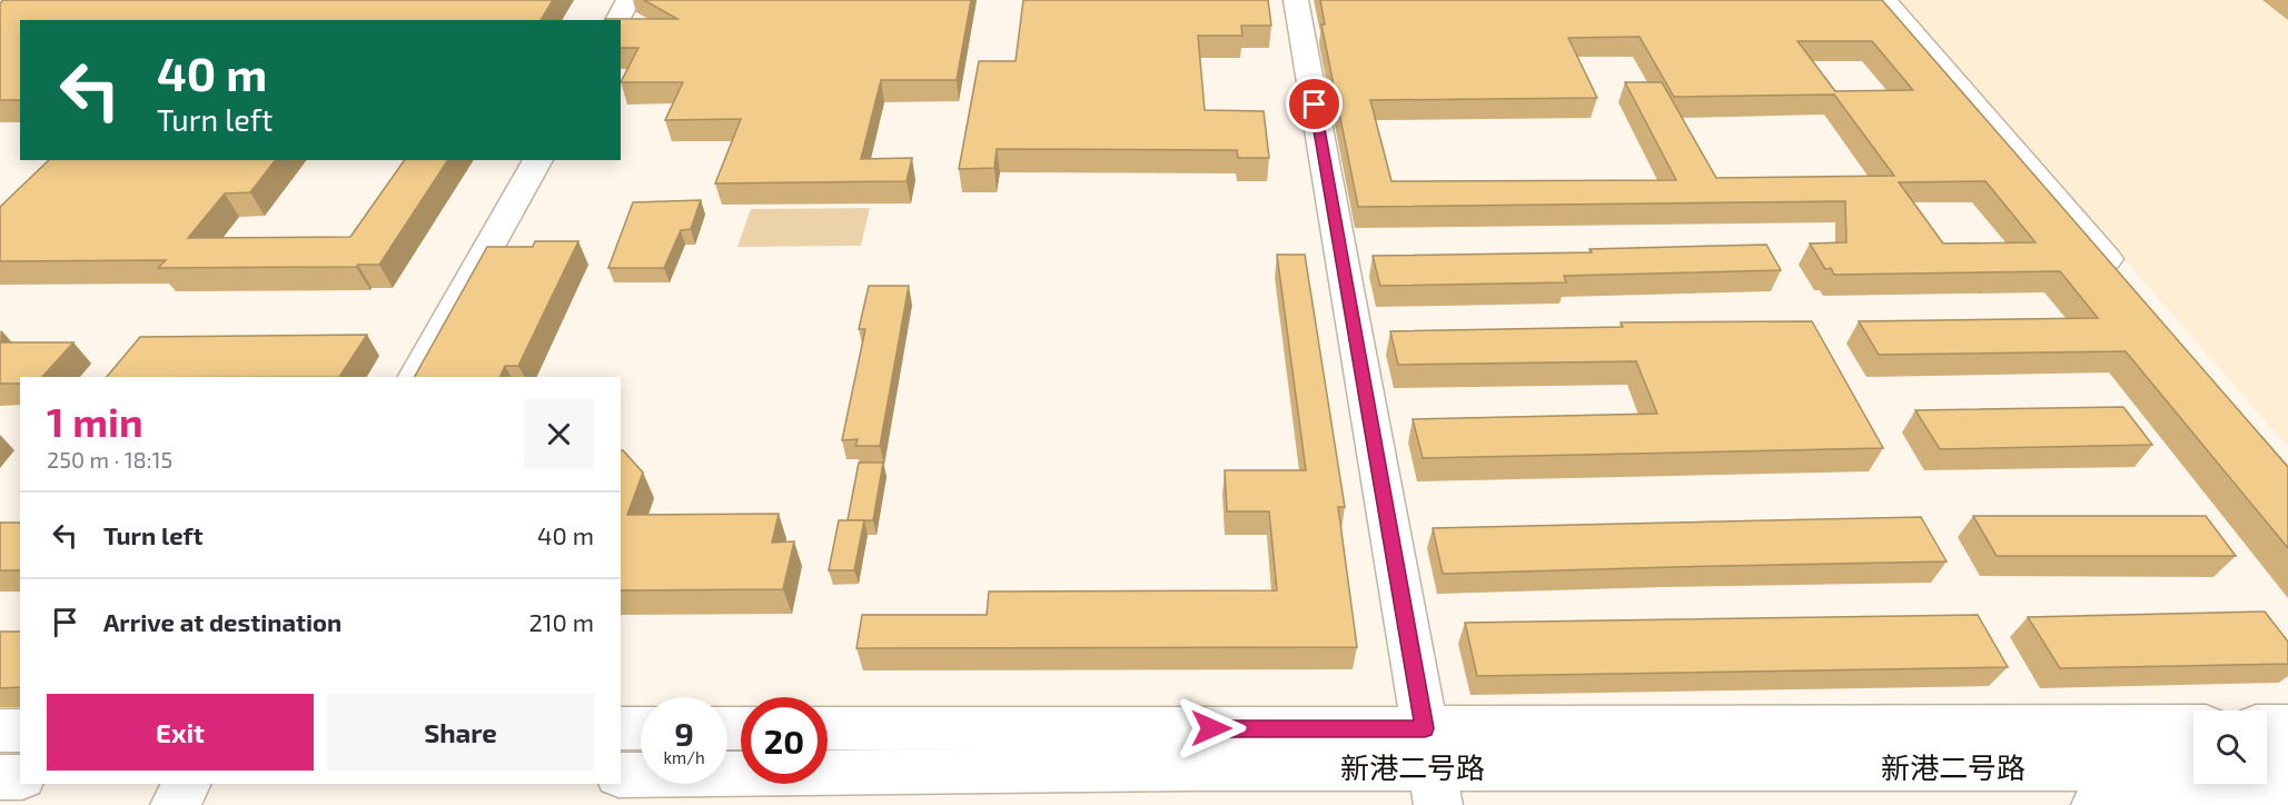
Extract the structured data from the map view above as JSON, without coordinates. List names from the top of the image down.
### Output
{
  "streets": {
    "street": ["新港二号路"]
  },
  "page": {
    "turn": ["40 m", "Turn left"],
    "heading": ["1 min", "250 m · 18:15"],
    "list": [
      {
        "name": "Turn left",
        "value": "40 m"
      },
      {
        "name": "Arrive at destination",
        "value": "210 m"
      }
    ],
    "buttons": ["Exit", "Share"],
    "speed": "9 km/h",
    "limit": "20"
  }
}
